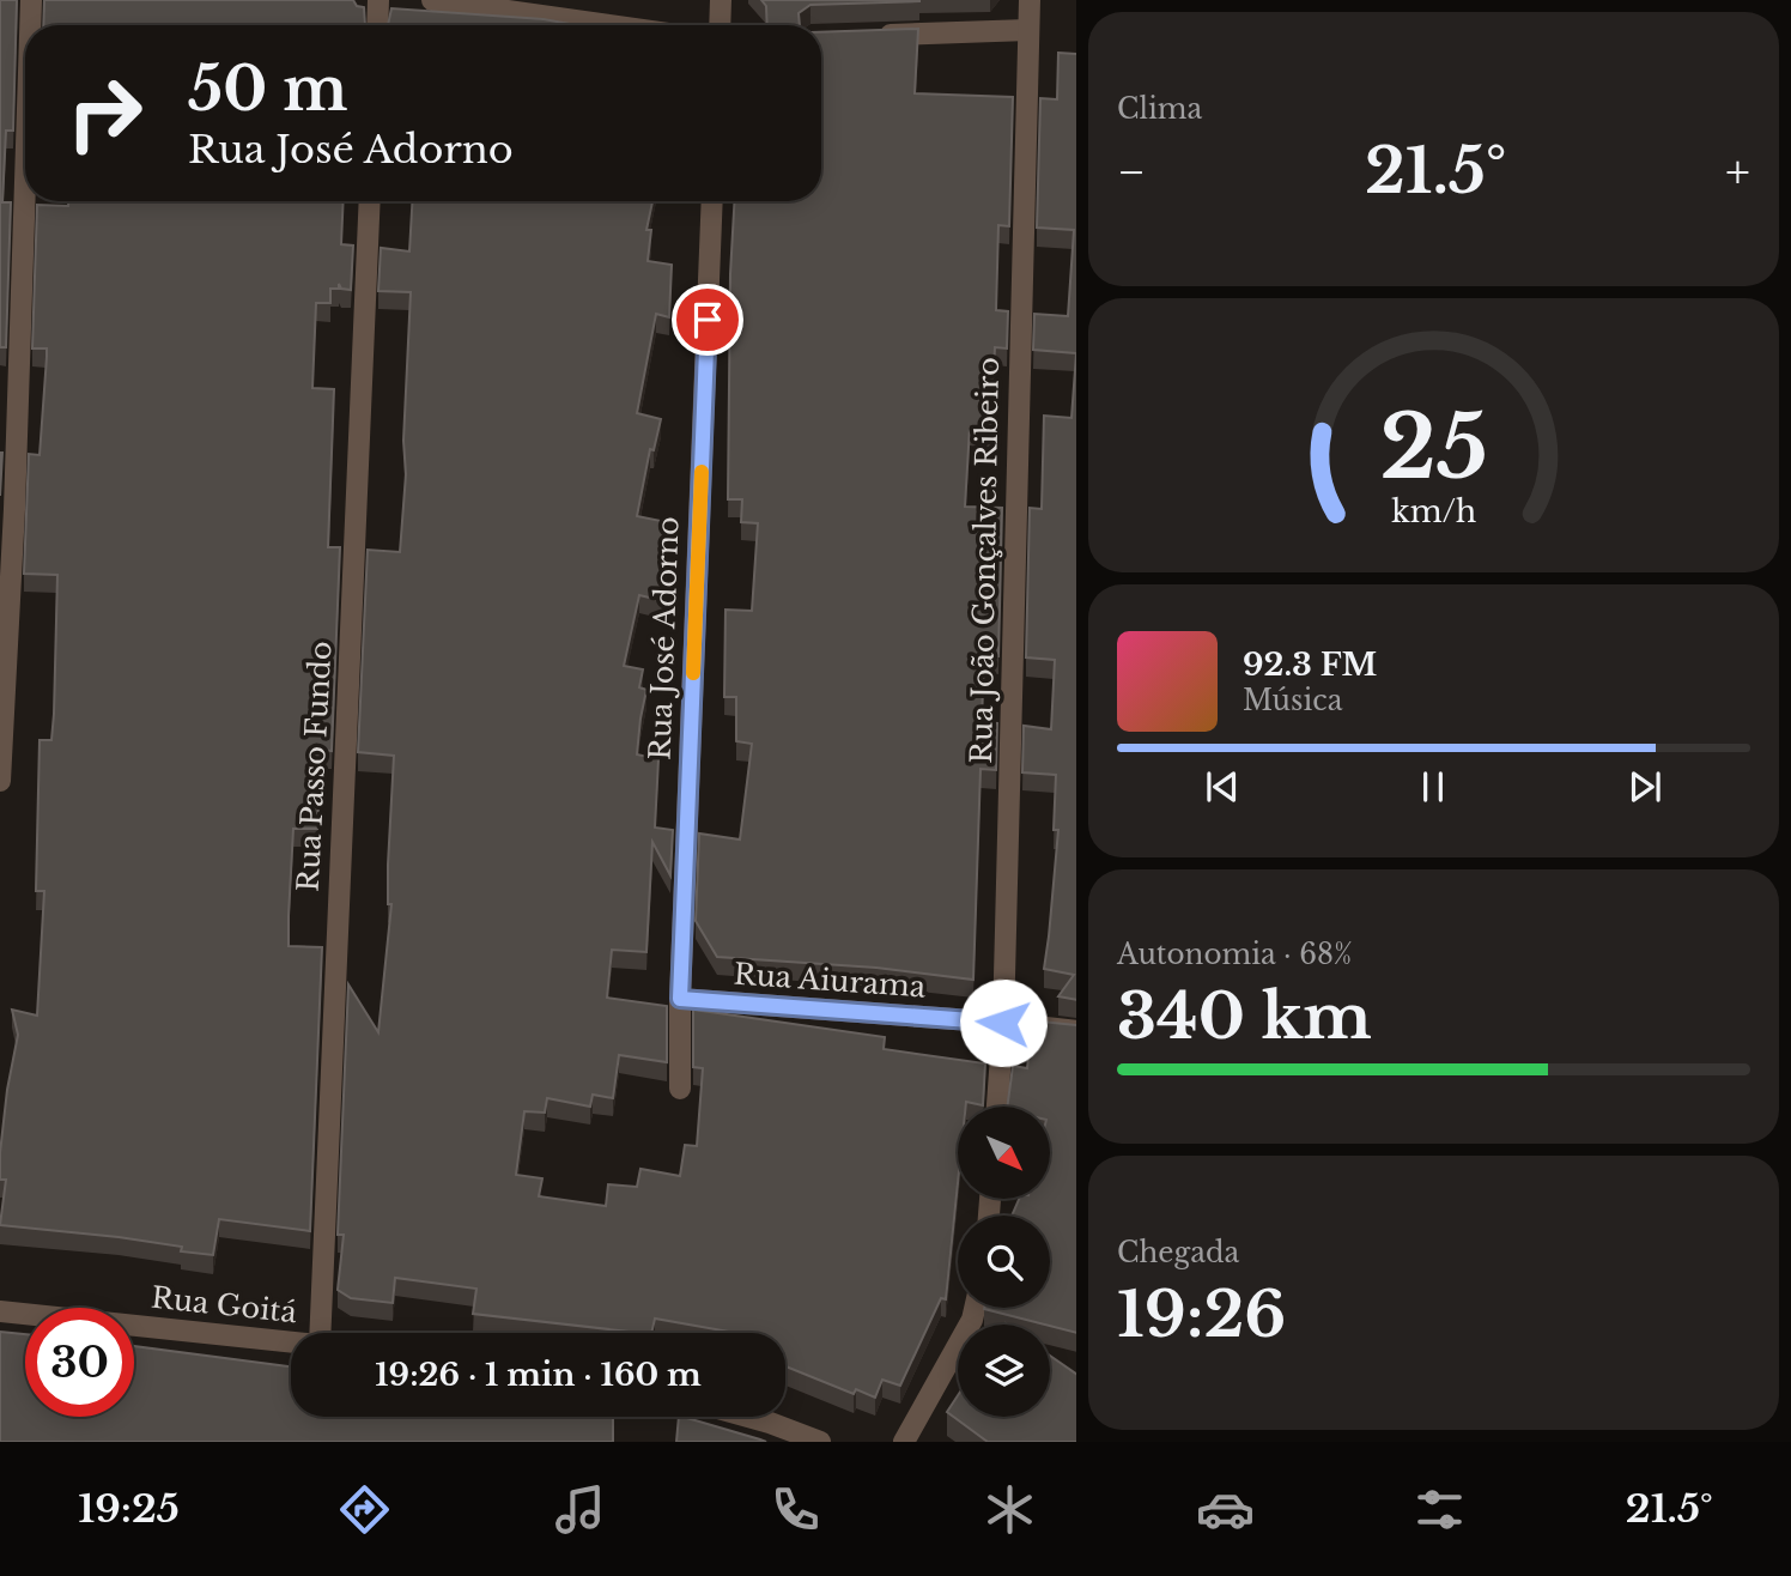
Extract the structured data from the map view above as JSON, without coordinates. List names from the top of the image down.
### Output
{
  "streets": {
    "street": [
      "Rua João Gonçalves Ribeiro",
      "Rua José Adorno",
      "Rua Passo Fundo",
      "Rua Aiurama",
      "Rua Goitá"
    ]
  },
  "crossings": [
    ["Rua João Gonçalves Ribeiro", "Rua Aiurama"],
    ["Rua José Adorno", "Rua Aiurama"]
  ],
  "north": "bottom right",
  "page": {
    "tile": [
      "Clima",
      ["Autonomia · 68%", "340 km"],
      ["Chegada", "19:26"]
    ],
    "turn": ["50 m", "Rua José Adorno"],
    "heat": ["−", "21.5°", "+"],
    "song": ["92.3 FM", "Música"],
    "limit": "30",
    "trip": "19:26 · 1 min · 160 m",
    "tabs": ["19:25", "21.5°"],
    "gauge": ["25", "km/h"]
  }
}
